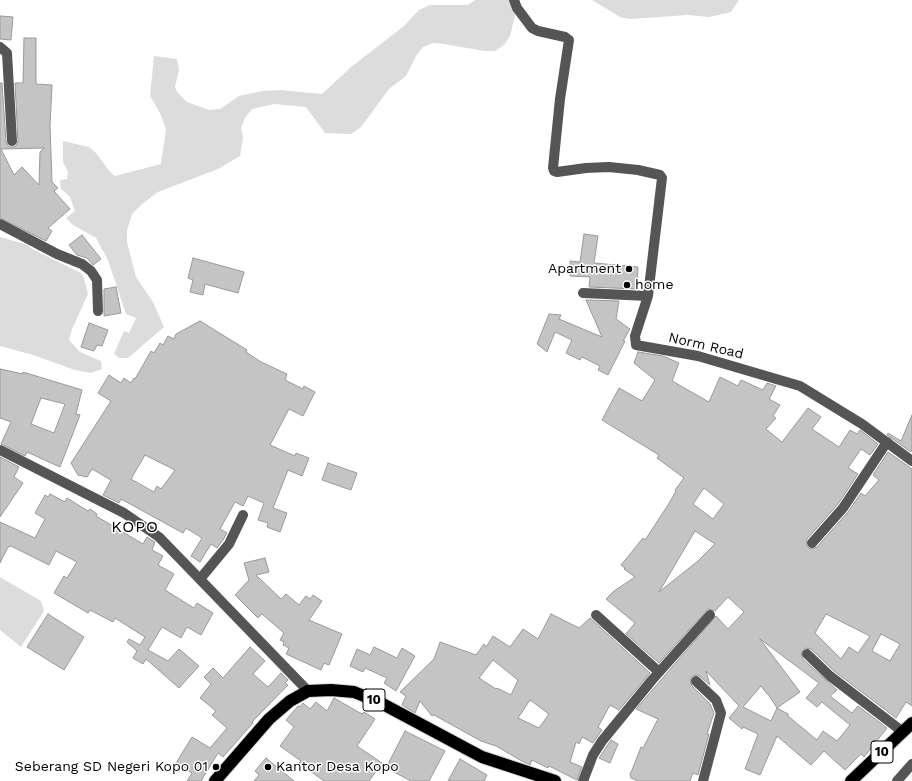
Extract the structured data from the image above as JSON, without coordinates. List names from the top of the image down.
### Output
{
  "streets": {
    "highway": ["10"],
    "street": ["Norm Road"]
  },
  "districts": ["KOPO"],
  "places": [
    "Apartment",
    "home",
    "Seberang SD Negeri Kopo 01",
    "Kantor Desa Kopo"
  ]
}
